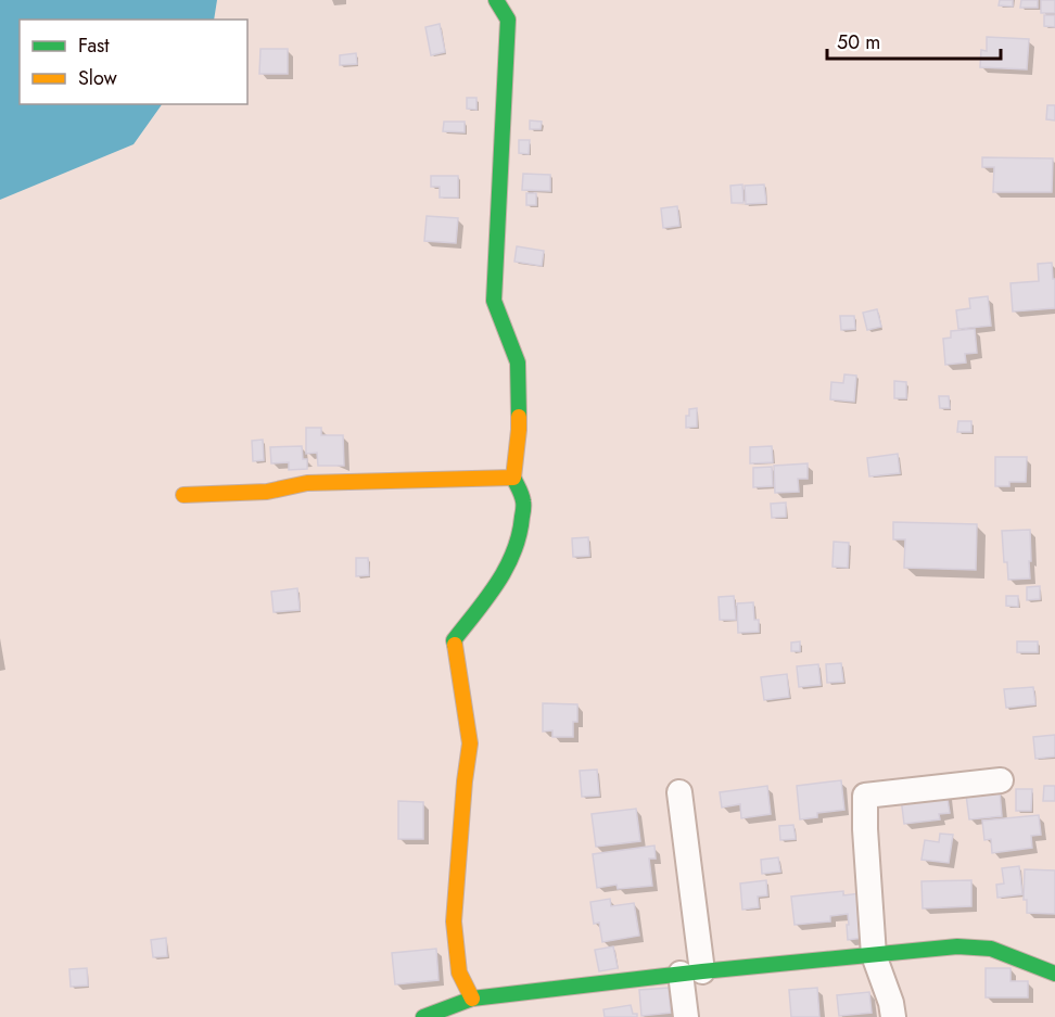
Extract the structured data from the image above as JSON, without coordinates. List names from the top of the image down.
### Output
{
  "legend": ["Fast", "Slow"],
  "scale_bar": "50 m"
}
